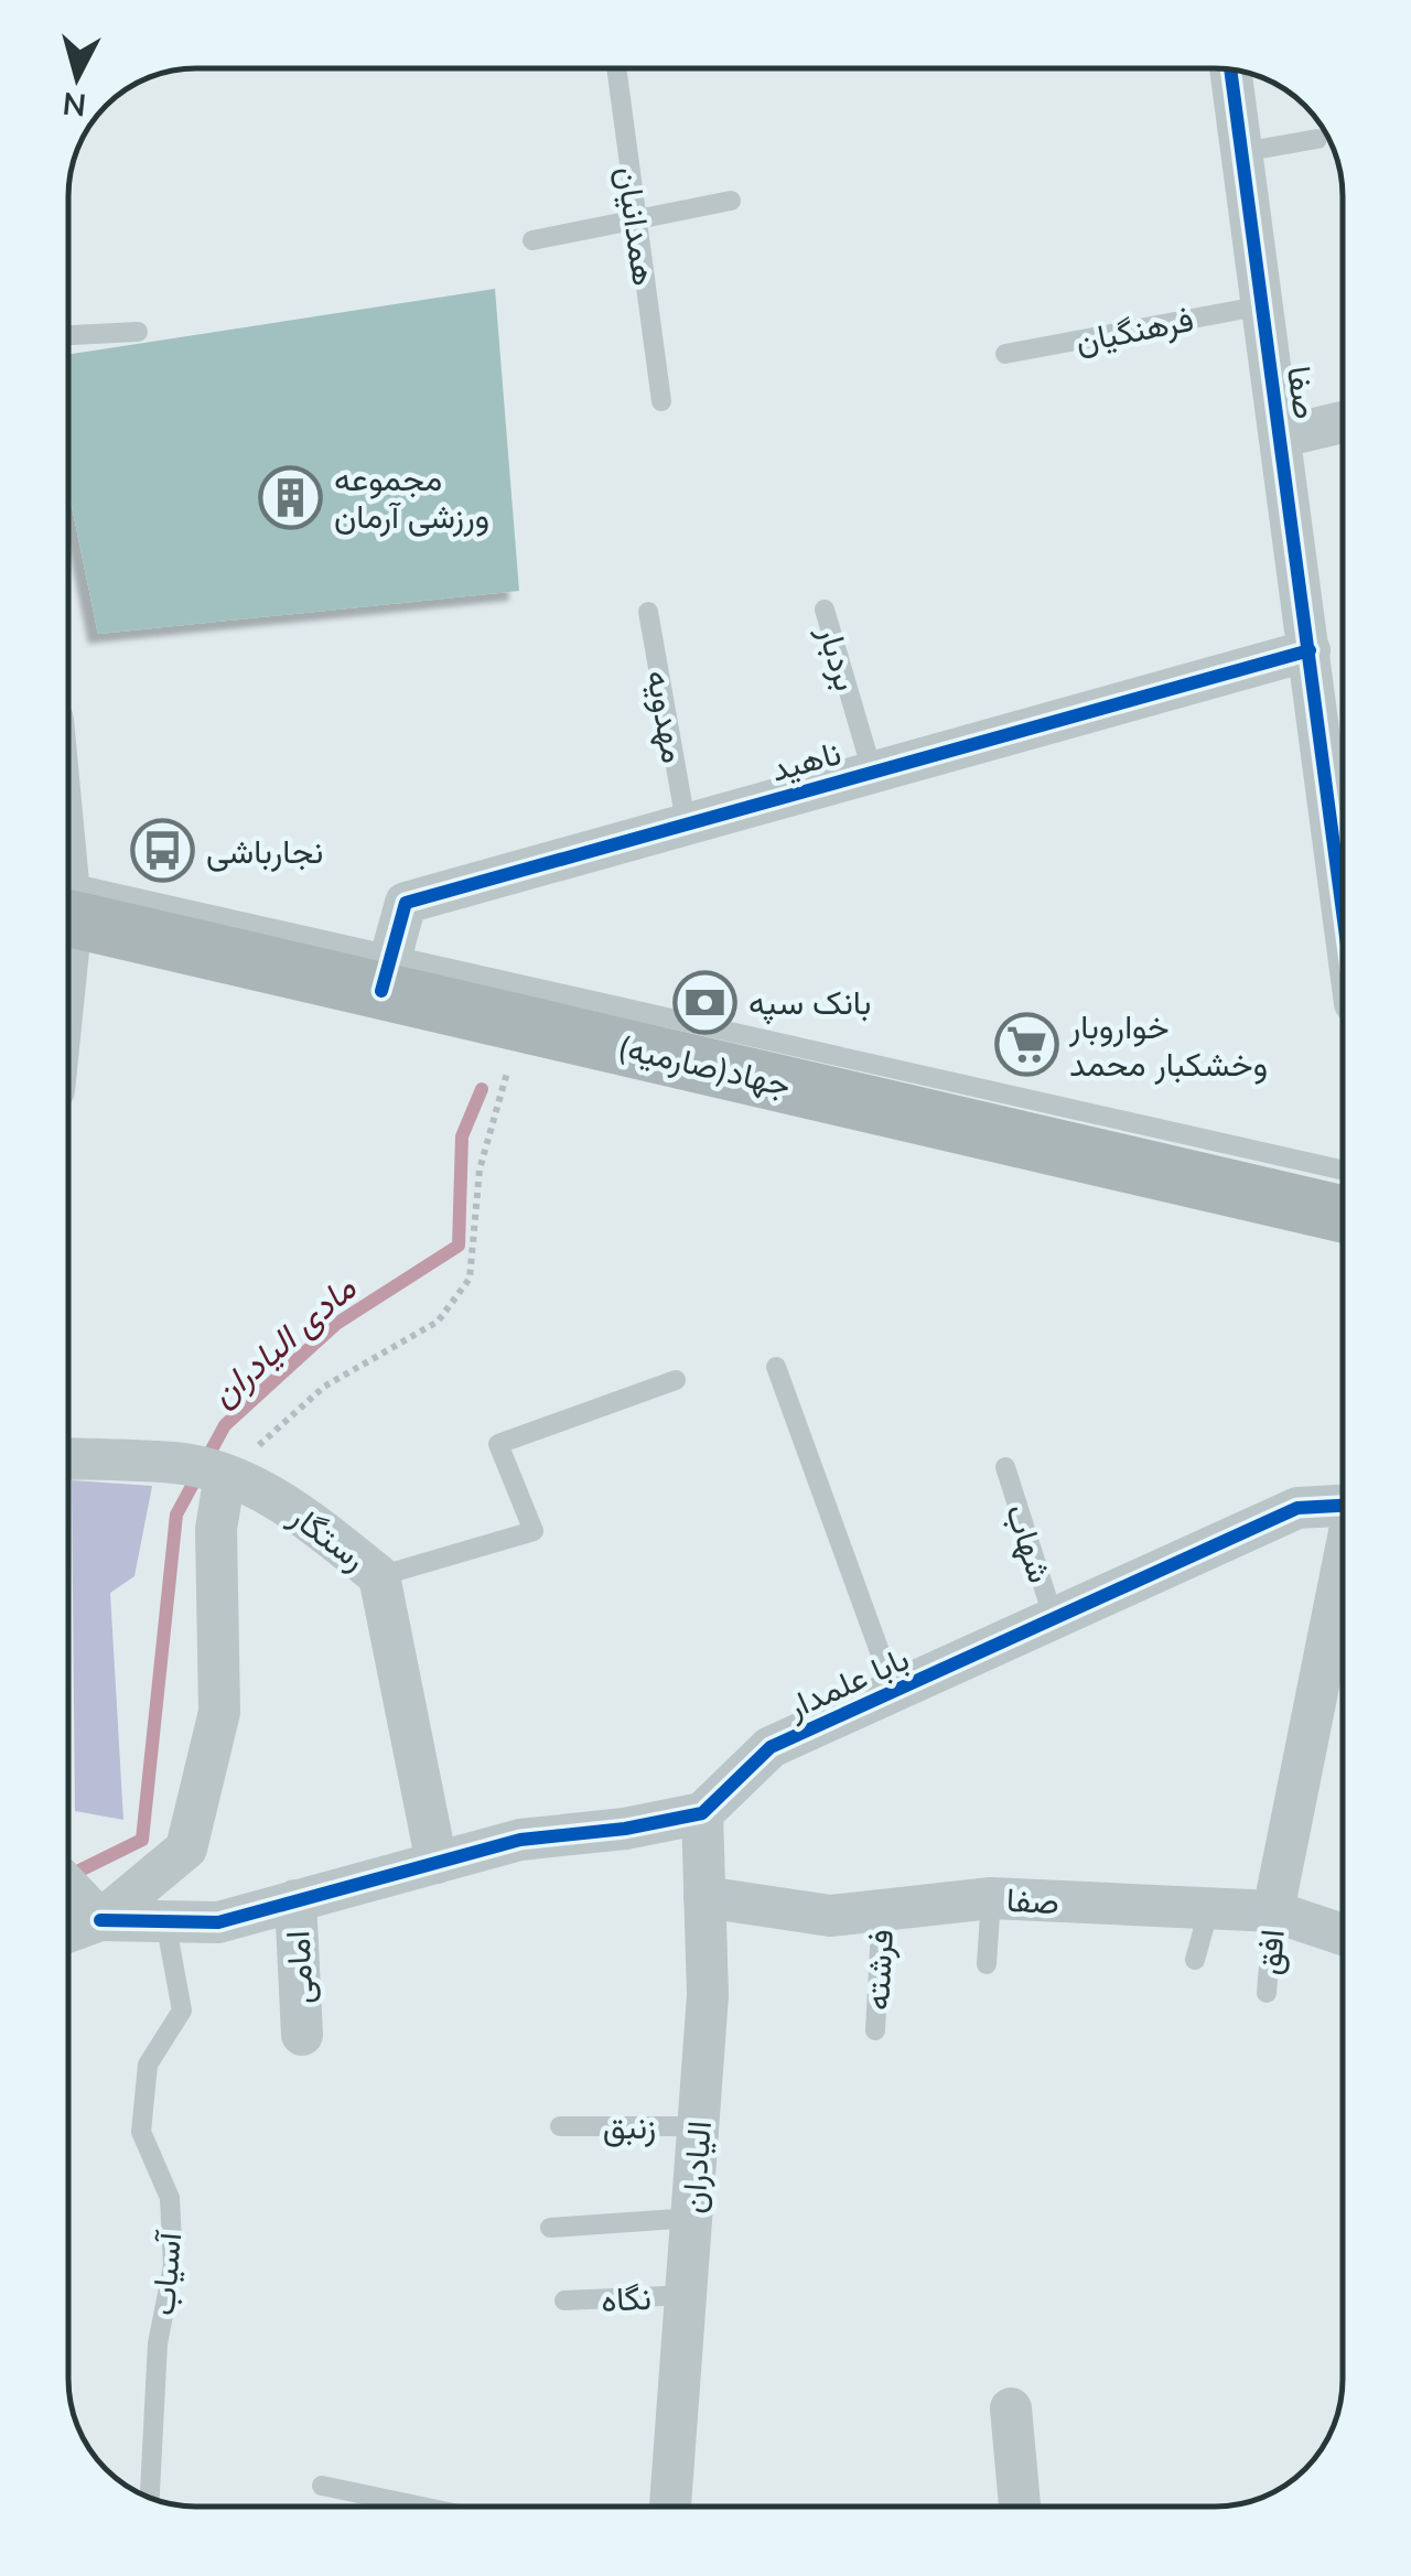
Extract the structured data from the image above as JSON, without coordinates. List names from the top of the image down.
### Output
{
  "streets": {
    "main road": ["جهاد(صارمیه)"],
    "street": [
      "صفا",
      "ناهید",
      "رستگار",
      "بابا علمدار",
      "امامی",
      "الیادران"
    ],
    "lane": [
      "همدانیان",
      "فرهنگیان",
      "بردبار",
      "مهدویه",
      "شهاب",
      "افق",
      "فرشته",
      "زنبق",
      "آسیاب",
      "نگاه"
    ]
  },
  "crossings": [
    ["فرهنگیان", "صفا"],
    ["صفا", "ناهید"],
    ["صفا", "افق"],
    ["صفا", "فرشته"],
    ["صفا", "الیادران"],
    ["بردبار", "ناهید"],
    ["مهدویه", "ناهید"],
    ["ناهید", "جهاد(صارمیه)"],
    ["شهاب", "بابا علمدار"],
    ["بابا علمدار", "الیادران"],
    ["زنبق", "الیادران"],
    ["الیادران", "نگاه"]
  ],
  "water": ["مادی الیادران"],
  "places": {
    "building": ["مجموعه ورزشی آرمان"],
    "bus stop": ["نجارباشی"],
    "bank": ["بانک سپه"],
    "supermarket": ["خواروبار وخشکبار محمد"]
  },
  "north": "bottom"
}
